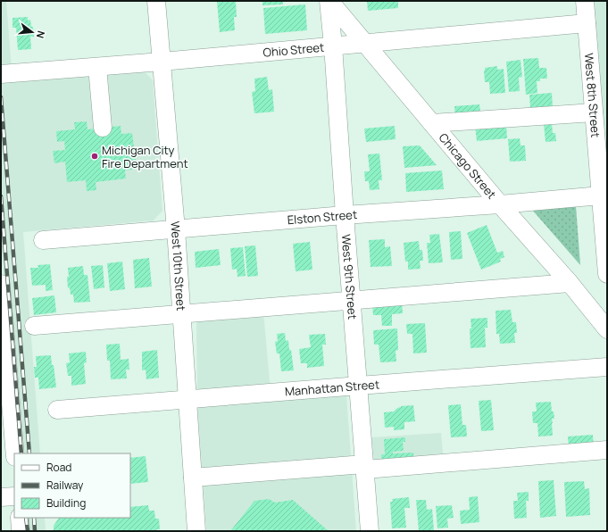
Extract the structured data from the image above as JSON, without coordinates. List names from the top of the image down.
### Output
{
  "streets": {
    "street": [
      "Ohio Street",
      "West 8th Street",
      "Chicago Street",
      "Elston Street",
      "West 10th Street",
      "West 9th Street",
      "Manhattan Street"
    ]
  },
  "crossings": [
    ["Ohio Street", "West 8th Street"],
    ["Ohio Street", "Chicago Street"],
    ["Ohio Street", "West 10th Street"],
    ["Ohio Street", "West 9th Street"],
    ["West 8th Street", "Elston Street"],
    ["Chicago Street", "Elston Street"],
    ["Chicago Street", "West 9th Street"],
    ["Elston Street", "West 10th Street"],
    ["Elston Street", "West 9th Street"],
    ["West 10th Street", "Manhattan Street"],
    ["West 9th Street", "Manhattan Street"]
  ],
  "places": ["Michigan City Fire Department"],
  "legend": ["Road", "Railway", "Building"],
  "north": "right"
}
